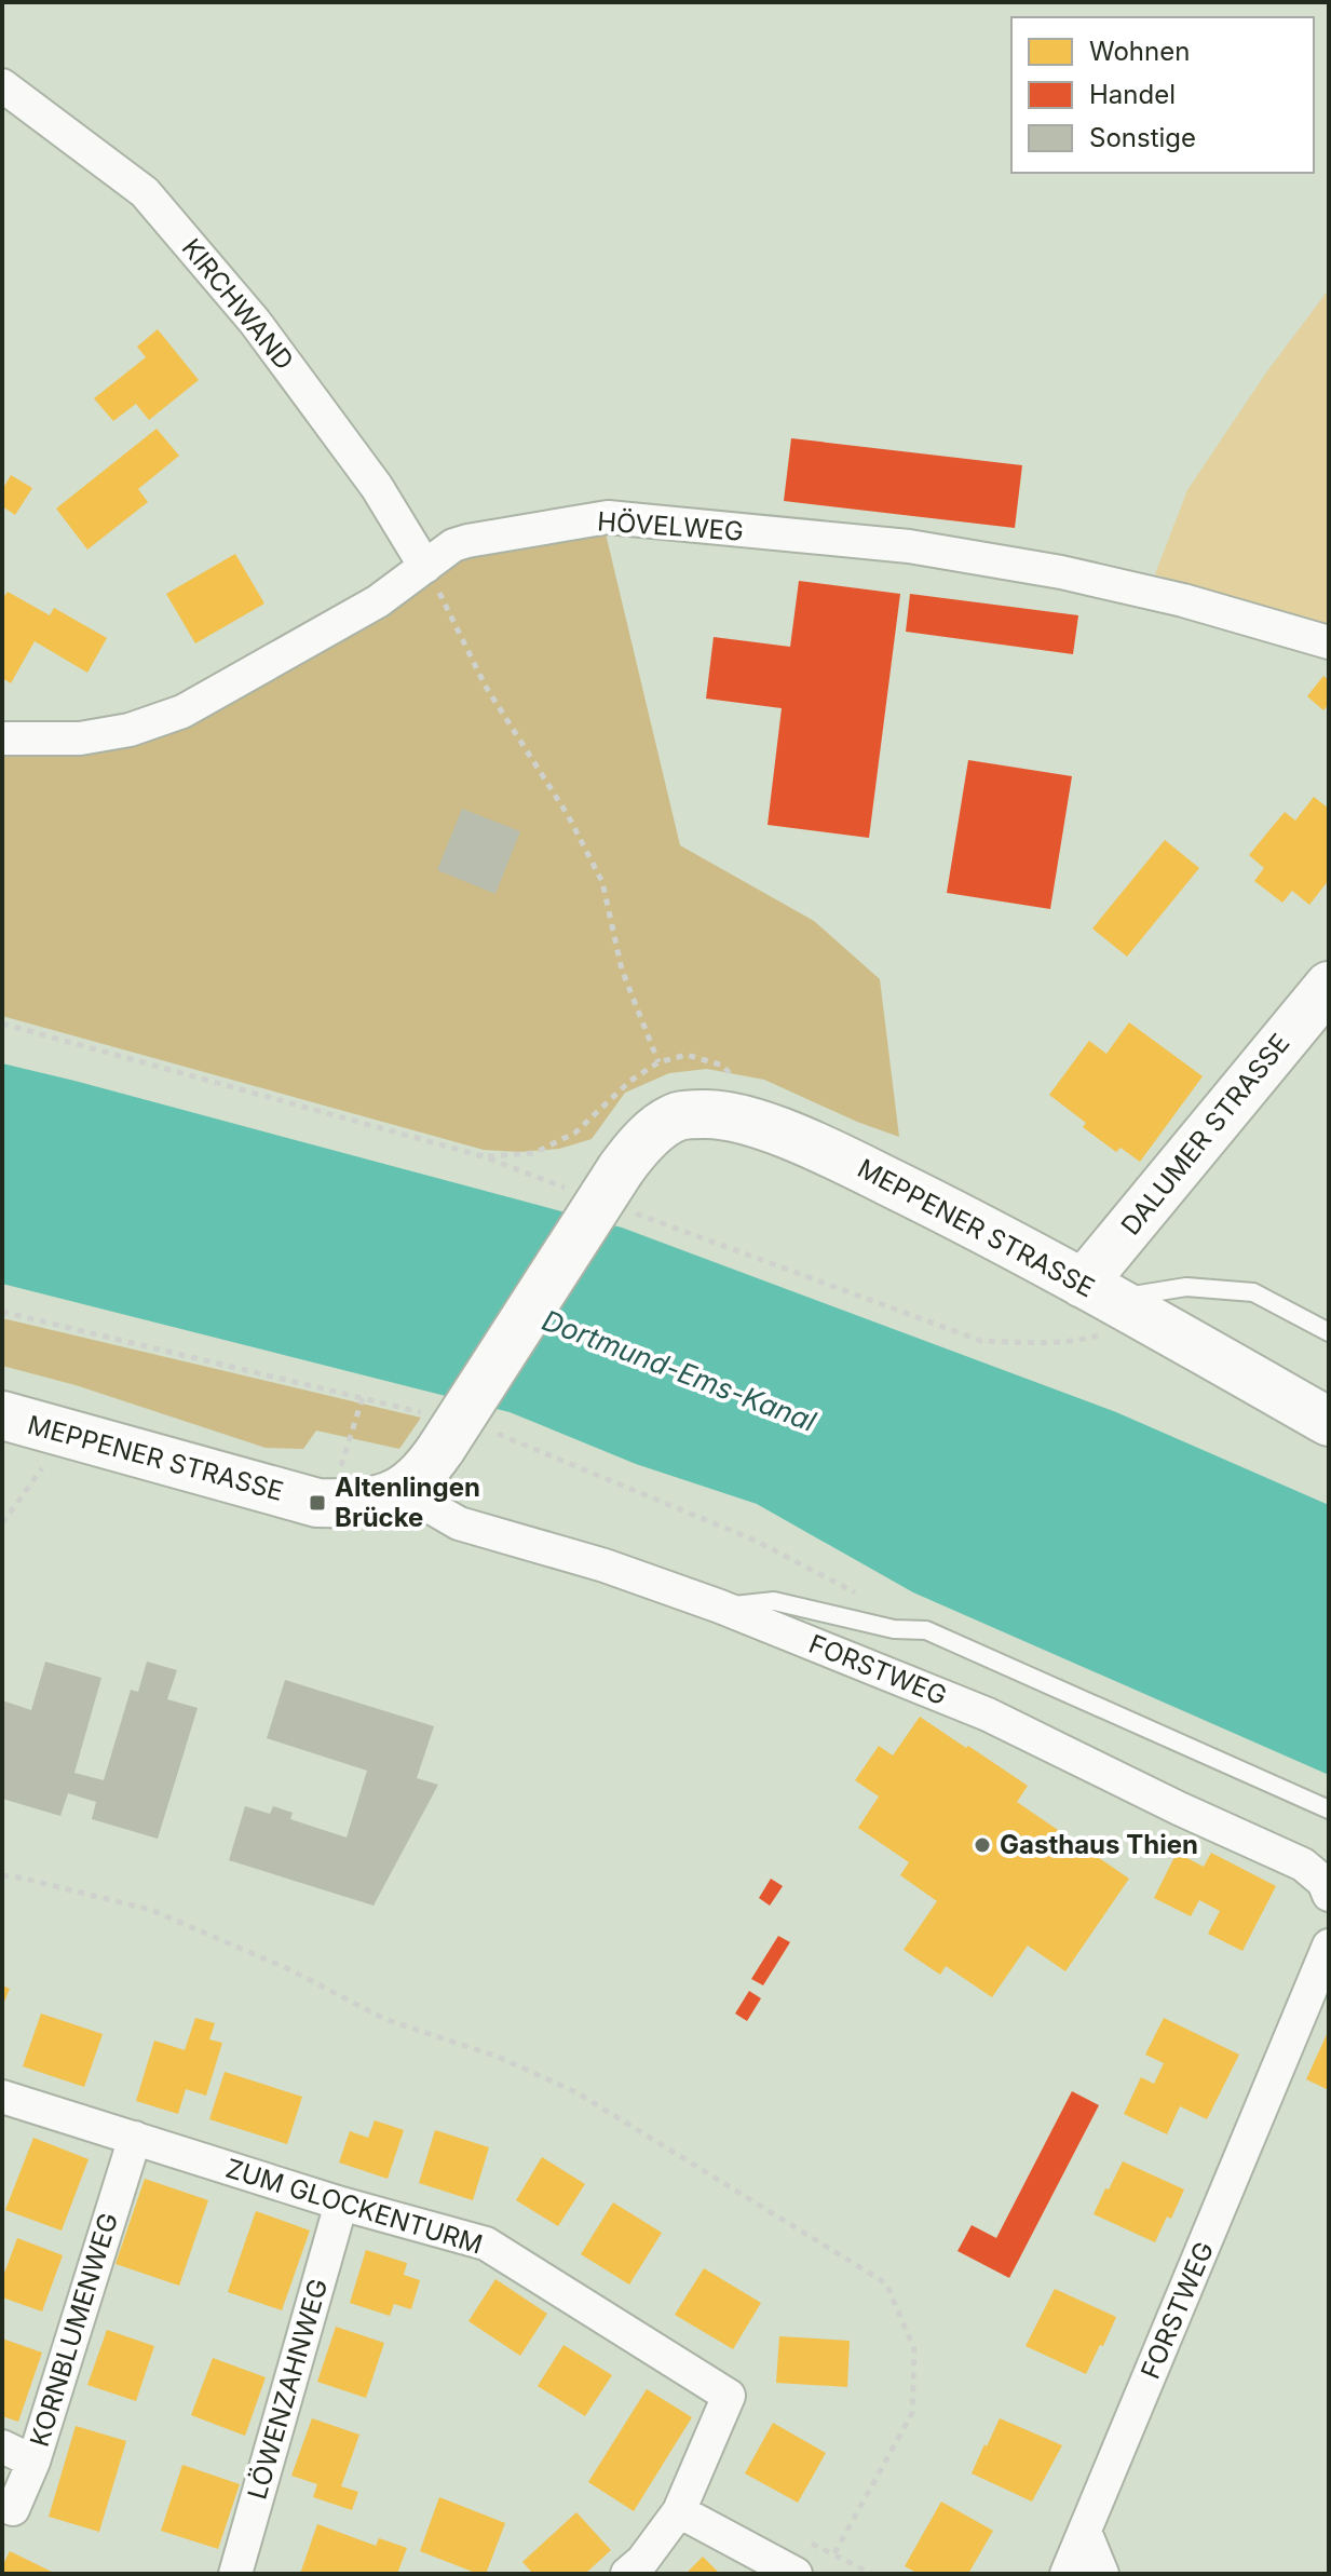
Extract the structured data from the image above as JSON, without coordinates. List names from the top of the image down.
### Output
{
  "streets": {
    "main road": ["DALUMER STRASSE", "MEPPENER STRASSE"],
    "street": [
      "KIRCHWAND",
      "HÖVELWEG",
      "FORSTWEG",
      "ZUM GLOCKENTURM",
      "KORNBLUMENWEG",
      "LÖWENZAHNWEG"
    ]
  },
  "crossings": [
    ["KIRCHWAND", "HÖVELWEG"],
    ["DALUMER STRASSE", "MEPPENER STRASSE"],
    ["MEPPENER STRASSE", "FORSTWEG"],
    ["ZUM GLOCKENTURM", "KORNBLUMENWEG"],
    ["ZUM GLOCKENTURM", "LÖWENZAHNWEG"]
  ],
  "water": ["Dortmund-Ems-Kanal"],
  "places": {
    "transit": ["Altenlingen Brücke"],
    "other": ["Gasthaus Thien"]
  },
  "legend": ["Wohnen", "Handel", "Sonstige"]
}
